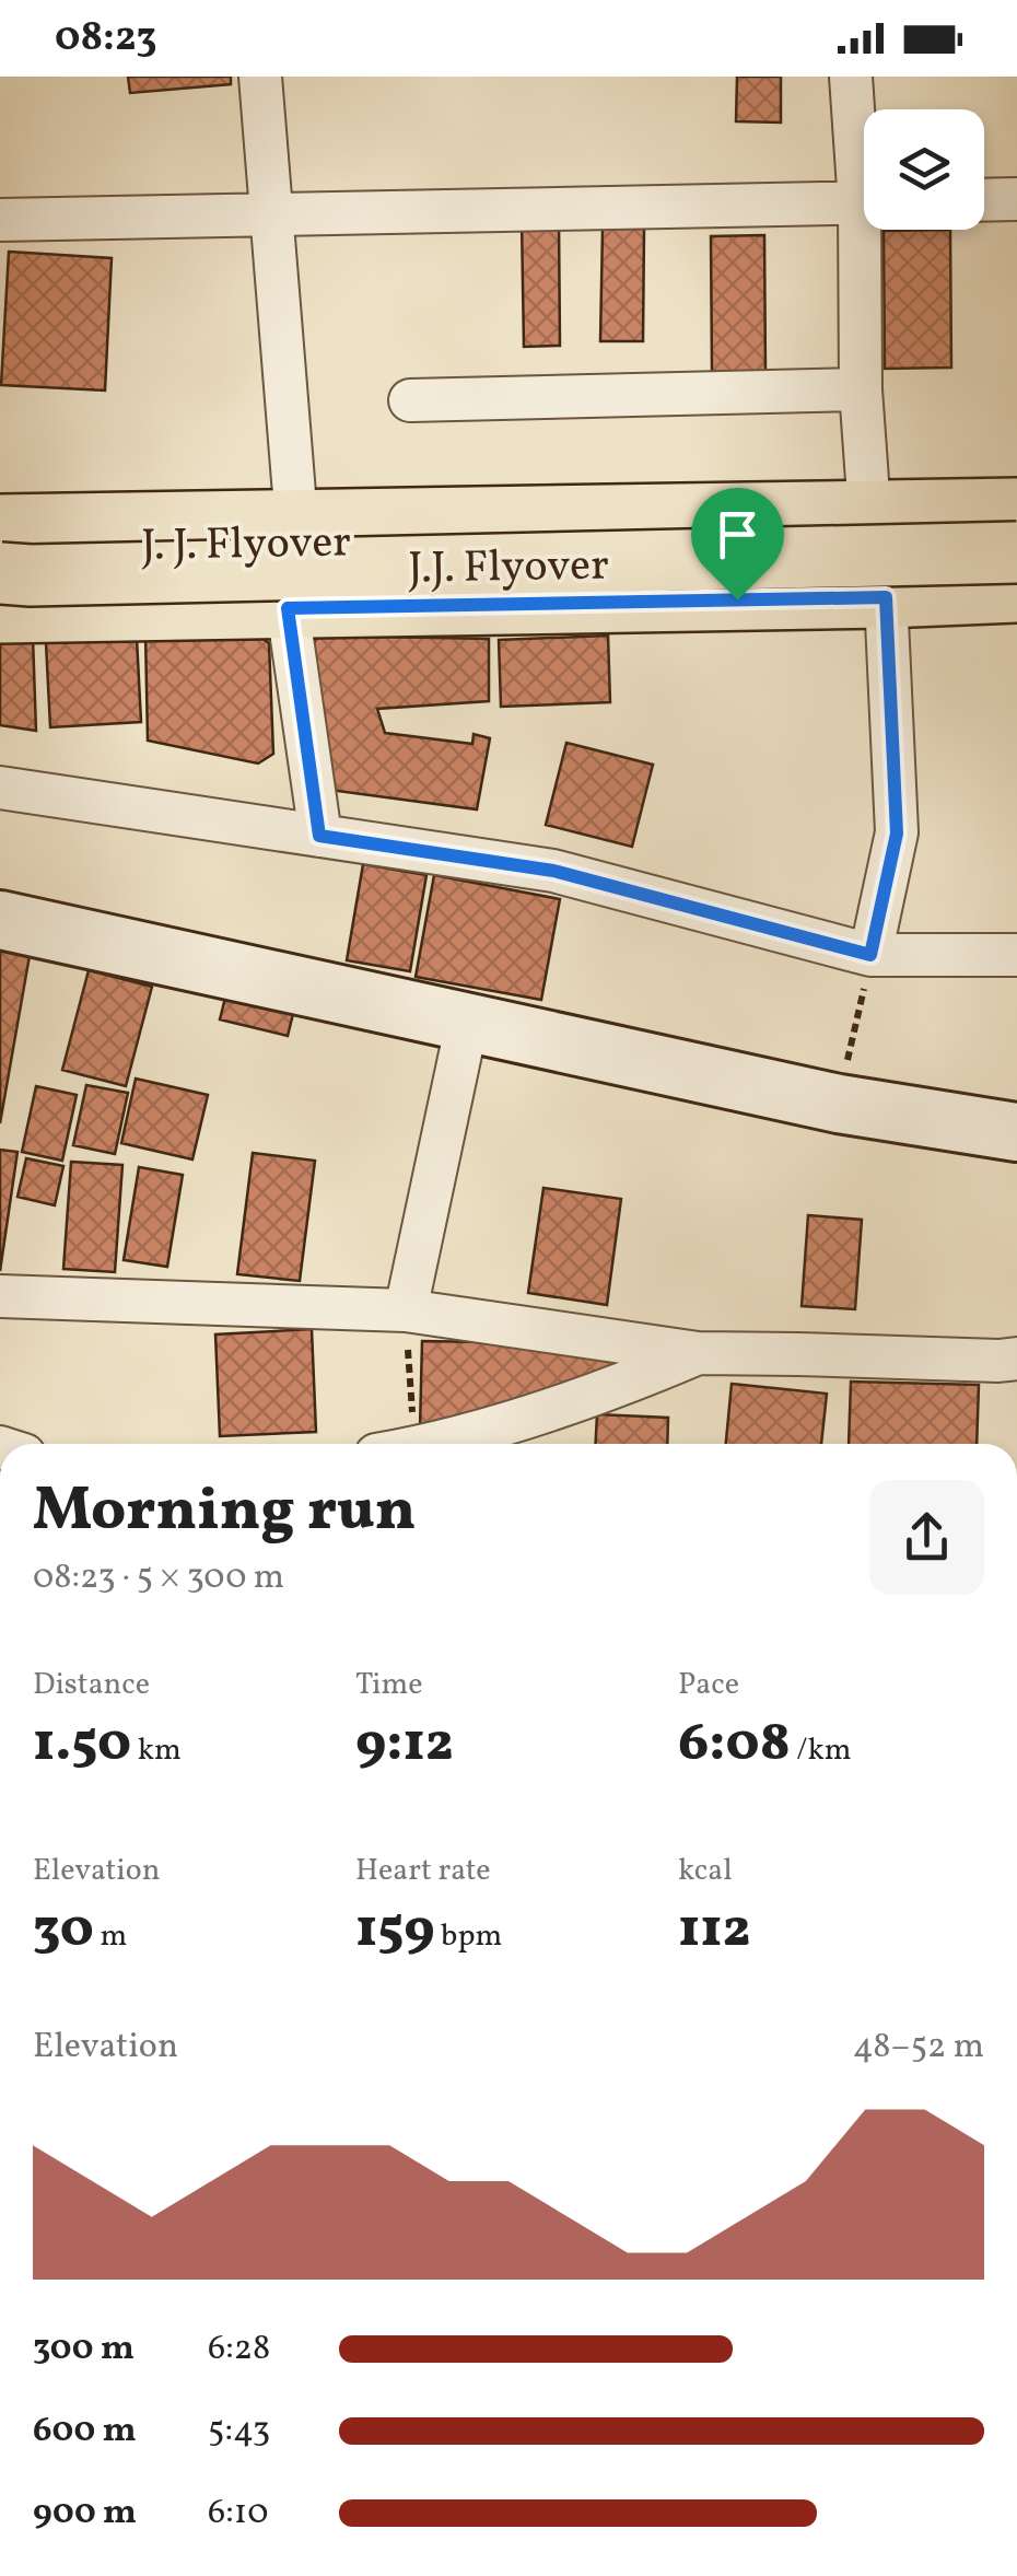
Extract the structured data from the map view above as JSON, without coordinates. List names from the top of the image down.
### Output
{
  "streets": {
    "main road": ["J. J. Flyover", "J.J. Flyover"]
  },
  "page": {
    "status": "08:23",
    "heading": ["Morning run", "08:23 · 5 × 300 m"],
    "stats": [
      ["Distance", "1.50 km"],
      ["Time", "9:12"],
      ["Pace", "6:08 /km"],
      ["Elevation", "30 m"],
      ["Heart rate", "159 bpm"],
      ["kcal", "112"]
    ],
    "chart": ["Elevation", "48–52 m"],
    "list": [
      {
        "name": "300 m",
        "note": "6:28"
      },
      {
        "name": "600 m",
        "note": "5:43"
      },
      {
        "name": "900 m",
        "note": "6:10"
      }
    ]
  }
}
